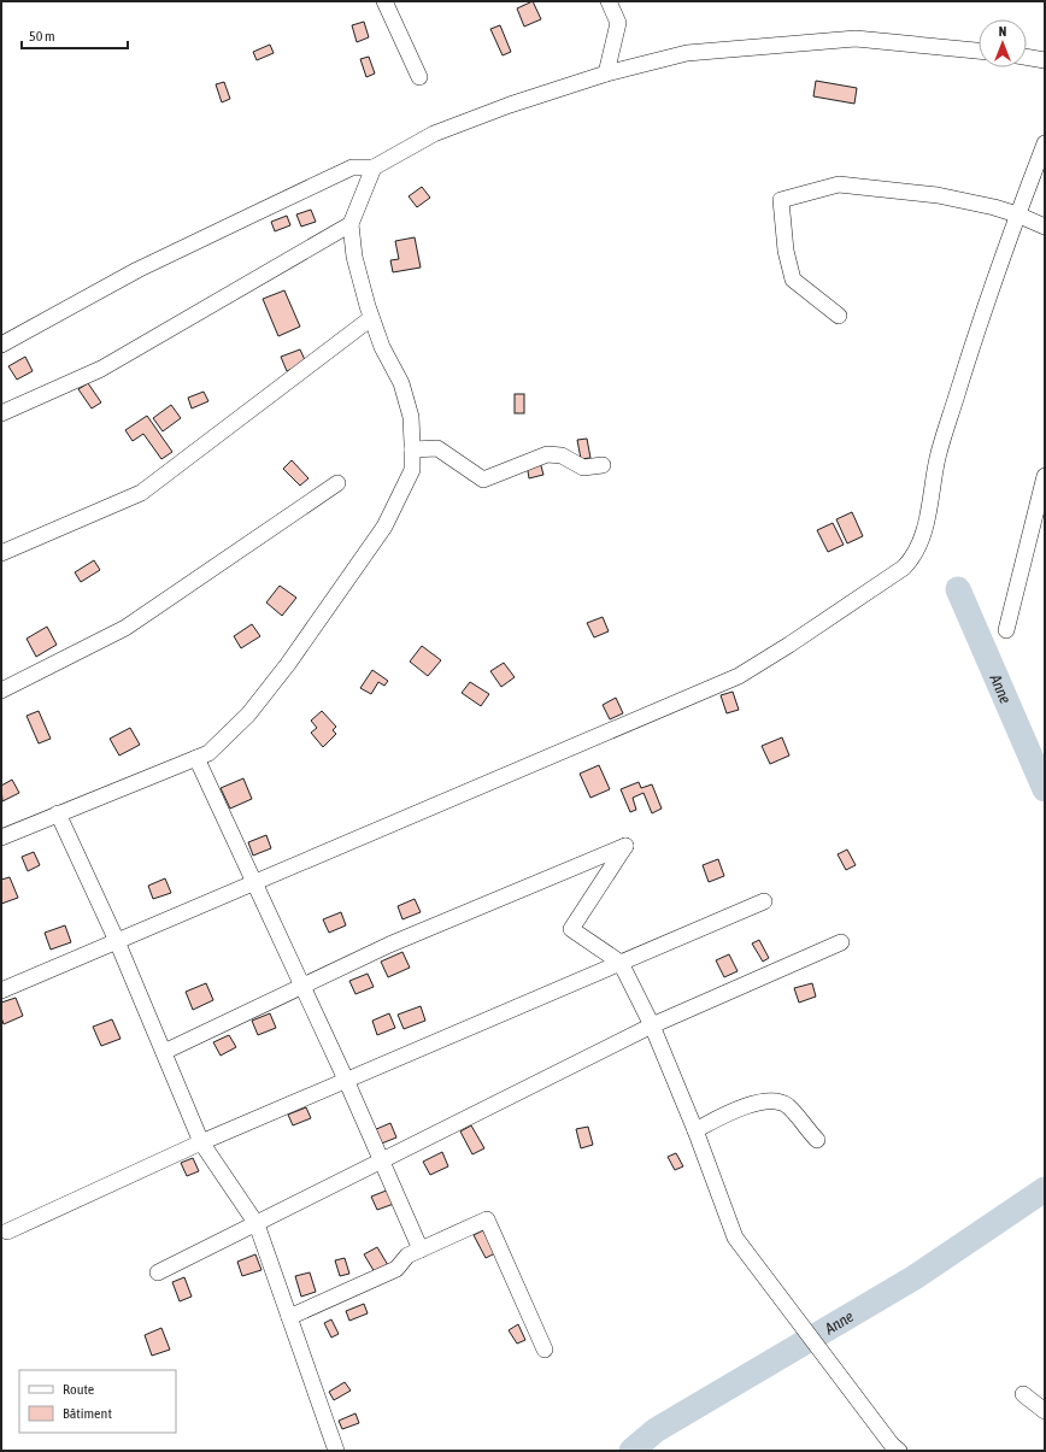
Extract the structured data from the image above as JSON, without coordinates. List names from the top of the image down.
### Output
{
  "water": ["Anne"],
  "legend": ["Route", "Bâtiment"],
  "scale_bar": "50 m",
  "north": "top"
}
